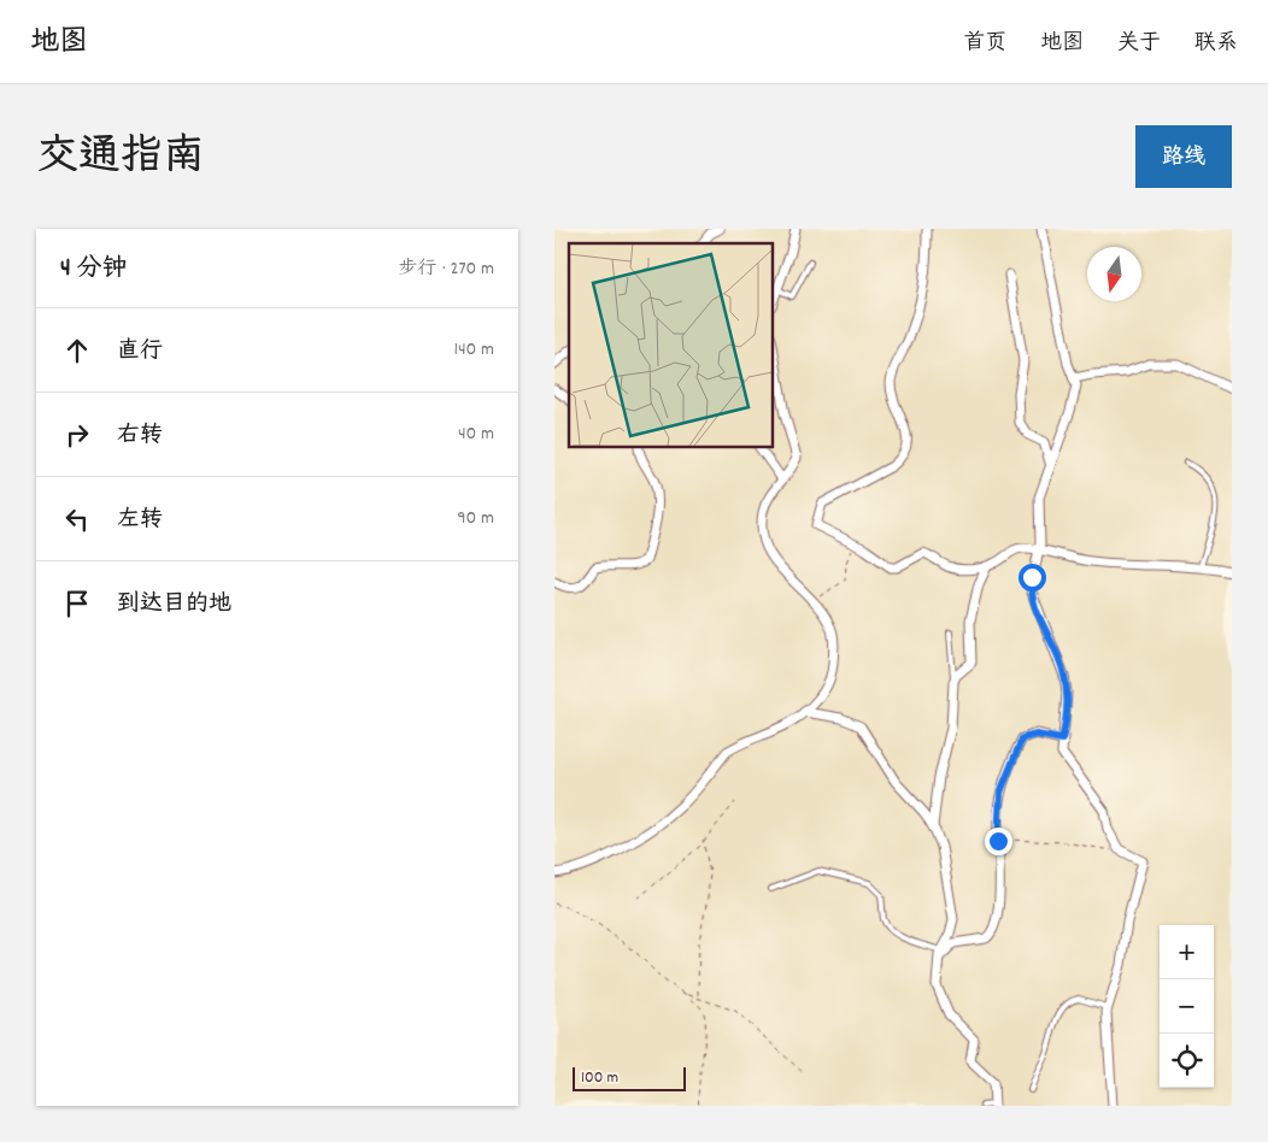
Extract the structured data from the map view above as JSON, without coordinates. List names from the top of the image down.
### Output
{
  "scale_bar": "100 m",
  "north": "bottom",
  "page": {
    "header": "地图",
    "nav": [
      "首页",
      "地图",
      "关于",
      "联系"
    ],
    "title": "交通指南",
    "buttons": "路线",
    "heading": ["4 分钟", "步行 · 270 m"],
    "list": [
      ["直行", "140 m"],
      ["右转", "40 m"],
      ["左转", "90 m"],
      "到达目的地"
    ],
    "map_buttons": ["+", "−"],
    "scale": "100 m"
  }
}
